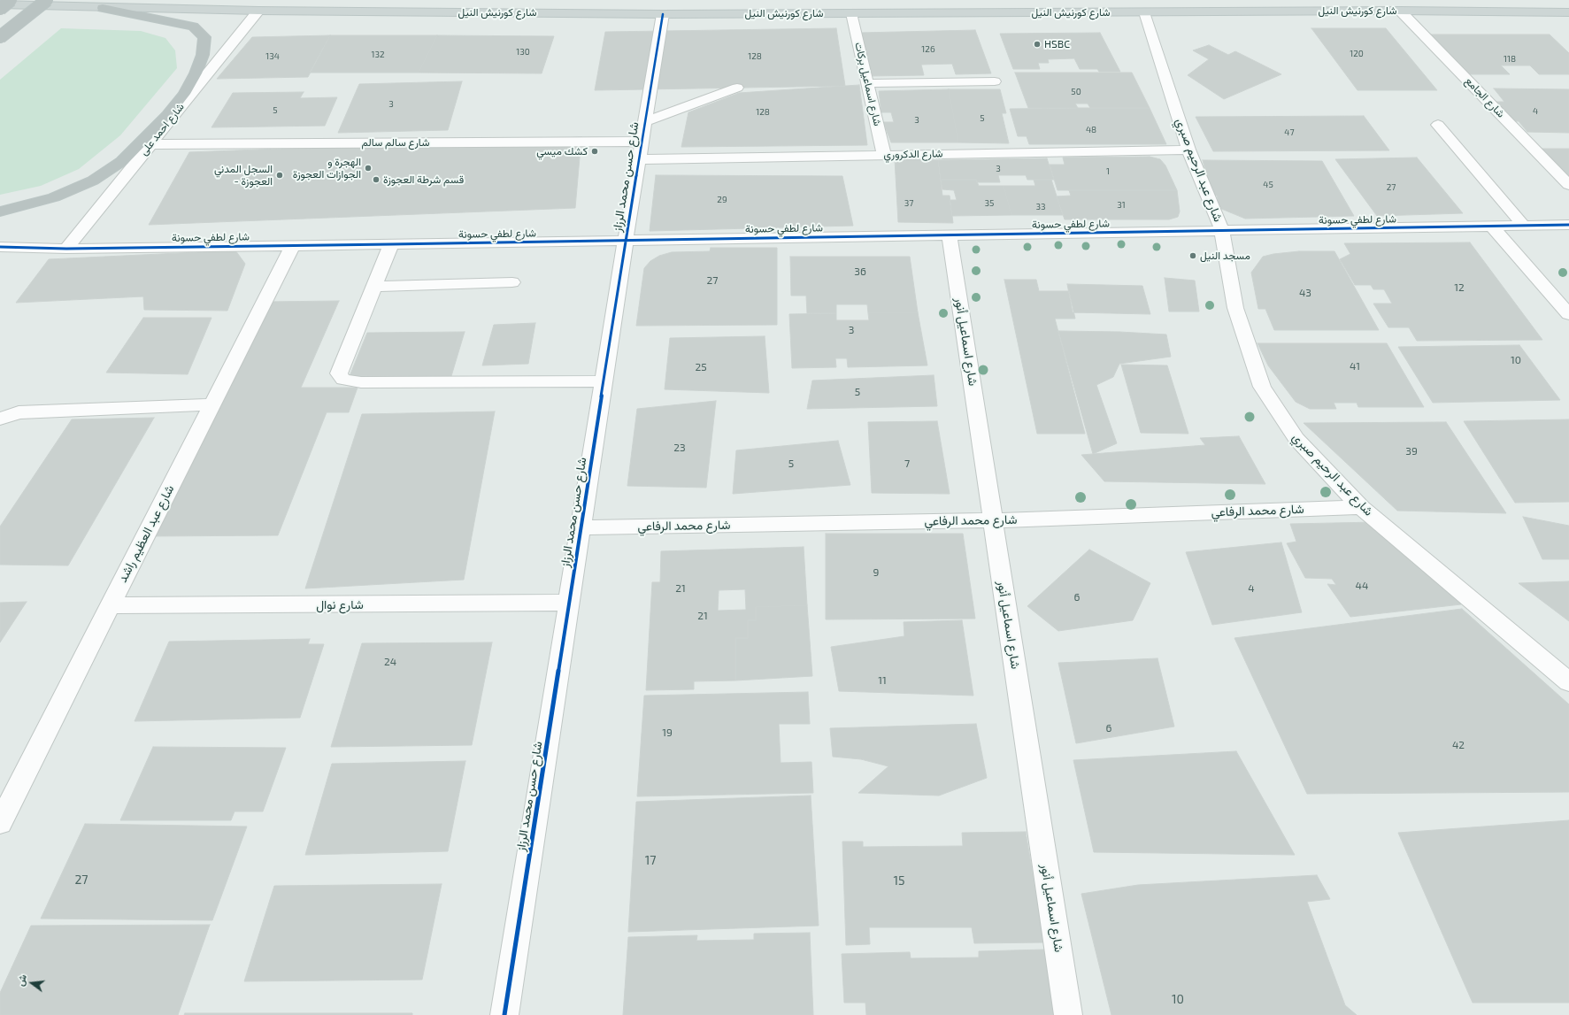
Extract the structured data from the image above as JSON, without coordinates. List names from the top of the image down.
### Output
{
  "streets": {
    "main road": ["شارع كورنيش النيل"],
    "street": [
      "شارع اسماعيل بركات",
      "شارع الجامع",
      "شارع احمد على",
      "شارع سالم سالم",
      "شارع الدكروري",
      "شارع عبد الرحيم صبري",
      "شارع حسن محمد الرزاز",
      "شارع لطفي حسونة",
      "شارع اسماعيل أنور",
      "شارع محمد الرفاعي",
      "شارع عبد العظيم راشد",
      "شارع نوال"
    ]
  },
  "crossings": [
    ["شارع كورنيش النيل", "شارع اسماعيل بركات"],
    ["شارع كورنيش النيل", "شارع الجامع"],
    ["شارع كورنيش النيل", "شارع احمد على"],
    ["شارع كورنيش النيل", "شارع عبد الرحيم صبري"],
    ["شارع كورنيش النيل", "شارع حسن محمد الرزاز"],
    ["شارع اسماعيل بركات", "شارع الدكروري"],
    ["شارع احمد على", "شارع سالم سالم"],
    ["شارع احمد على", "شارع لطفي حسونة"],
    ["شارع سالم سالم", "شارع الدكروري"],
    ["شارع سالم سالم", "شارع حسن محمد الرزاز"],
    ["شارع الدكروري", "شارع عبد الرحيم صبري"],
    ["شارع الدكروري", "شارع حسن محمد الرزاز"],
    ["شارع عبد الرحيم صبري", "شارع لطفي حسونة"],
    ["شارع عبد الرحيم صبري", "شارع محمد الرفاعي"],
    ["شارع حسن محمد الرزاز", "شارع لطفي حسونة"],
    ["شارع حسن محمد الرزاز", "شارع محمد الرفاعي"],
    ["شارع حسن محمد الرزاز", "شارع نوال"],
    ["شارع لطفي حسونة", "شارع اسماعيل أنور"],
    ["شارع لطفي حسونة", "شارع عبد العظيم راشد"],
    ["شارع اسماعيل أنور", "شارع محمد الرفاعي"],
    ["شارع عبد العظيم راشد", "شارع نوال"]
  ],
  "places": [
    "HSBC",
    "كشك ميسي",
    "الهجرة و الجوازات العجوزة",
    "السجل المدني - العجوزة",
    "قسم شرطة العجوزة",
    "مسجد النيل"
  ],
  "house_numbers": [
    "126",
    "130",
    "120",
    "132",
    "134",
    "128",
    "118",
    "50",
    "3",
    "5",
    "4",
    "128",
    "5",
    "3",
    "48",
    "47",
    "3",
    "1",
    "45",
    "27",
    "29",
    "37",
    "35",
    "31",
    "33",
    "36",
    "27",
    "12",
    "43",
    "3",
    "10",
    "41",
    "25",
    "5",
    "23",
    "39",
    "5",
    "7",
    "9",
    "44",
    "21",
    "4",
    "6",
    "21",
    "24",
    "11",
    "6",
    "19",
    "42",
    "17",
    "27",
    "15",
    "10"
  ],
  "north": "left"
}
